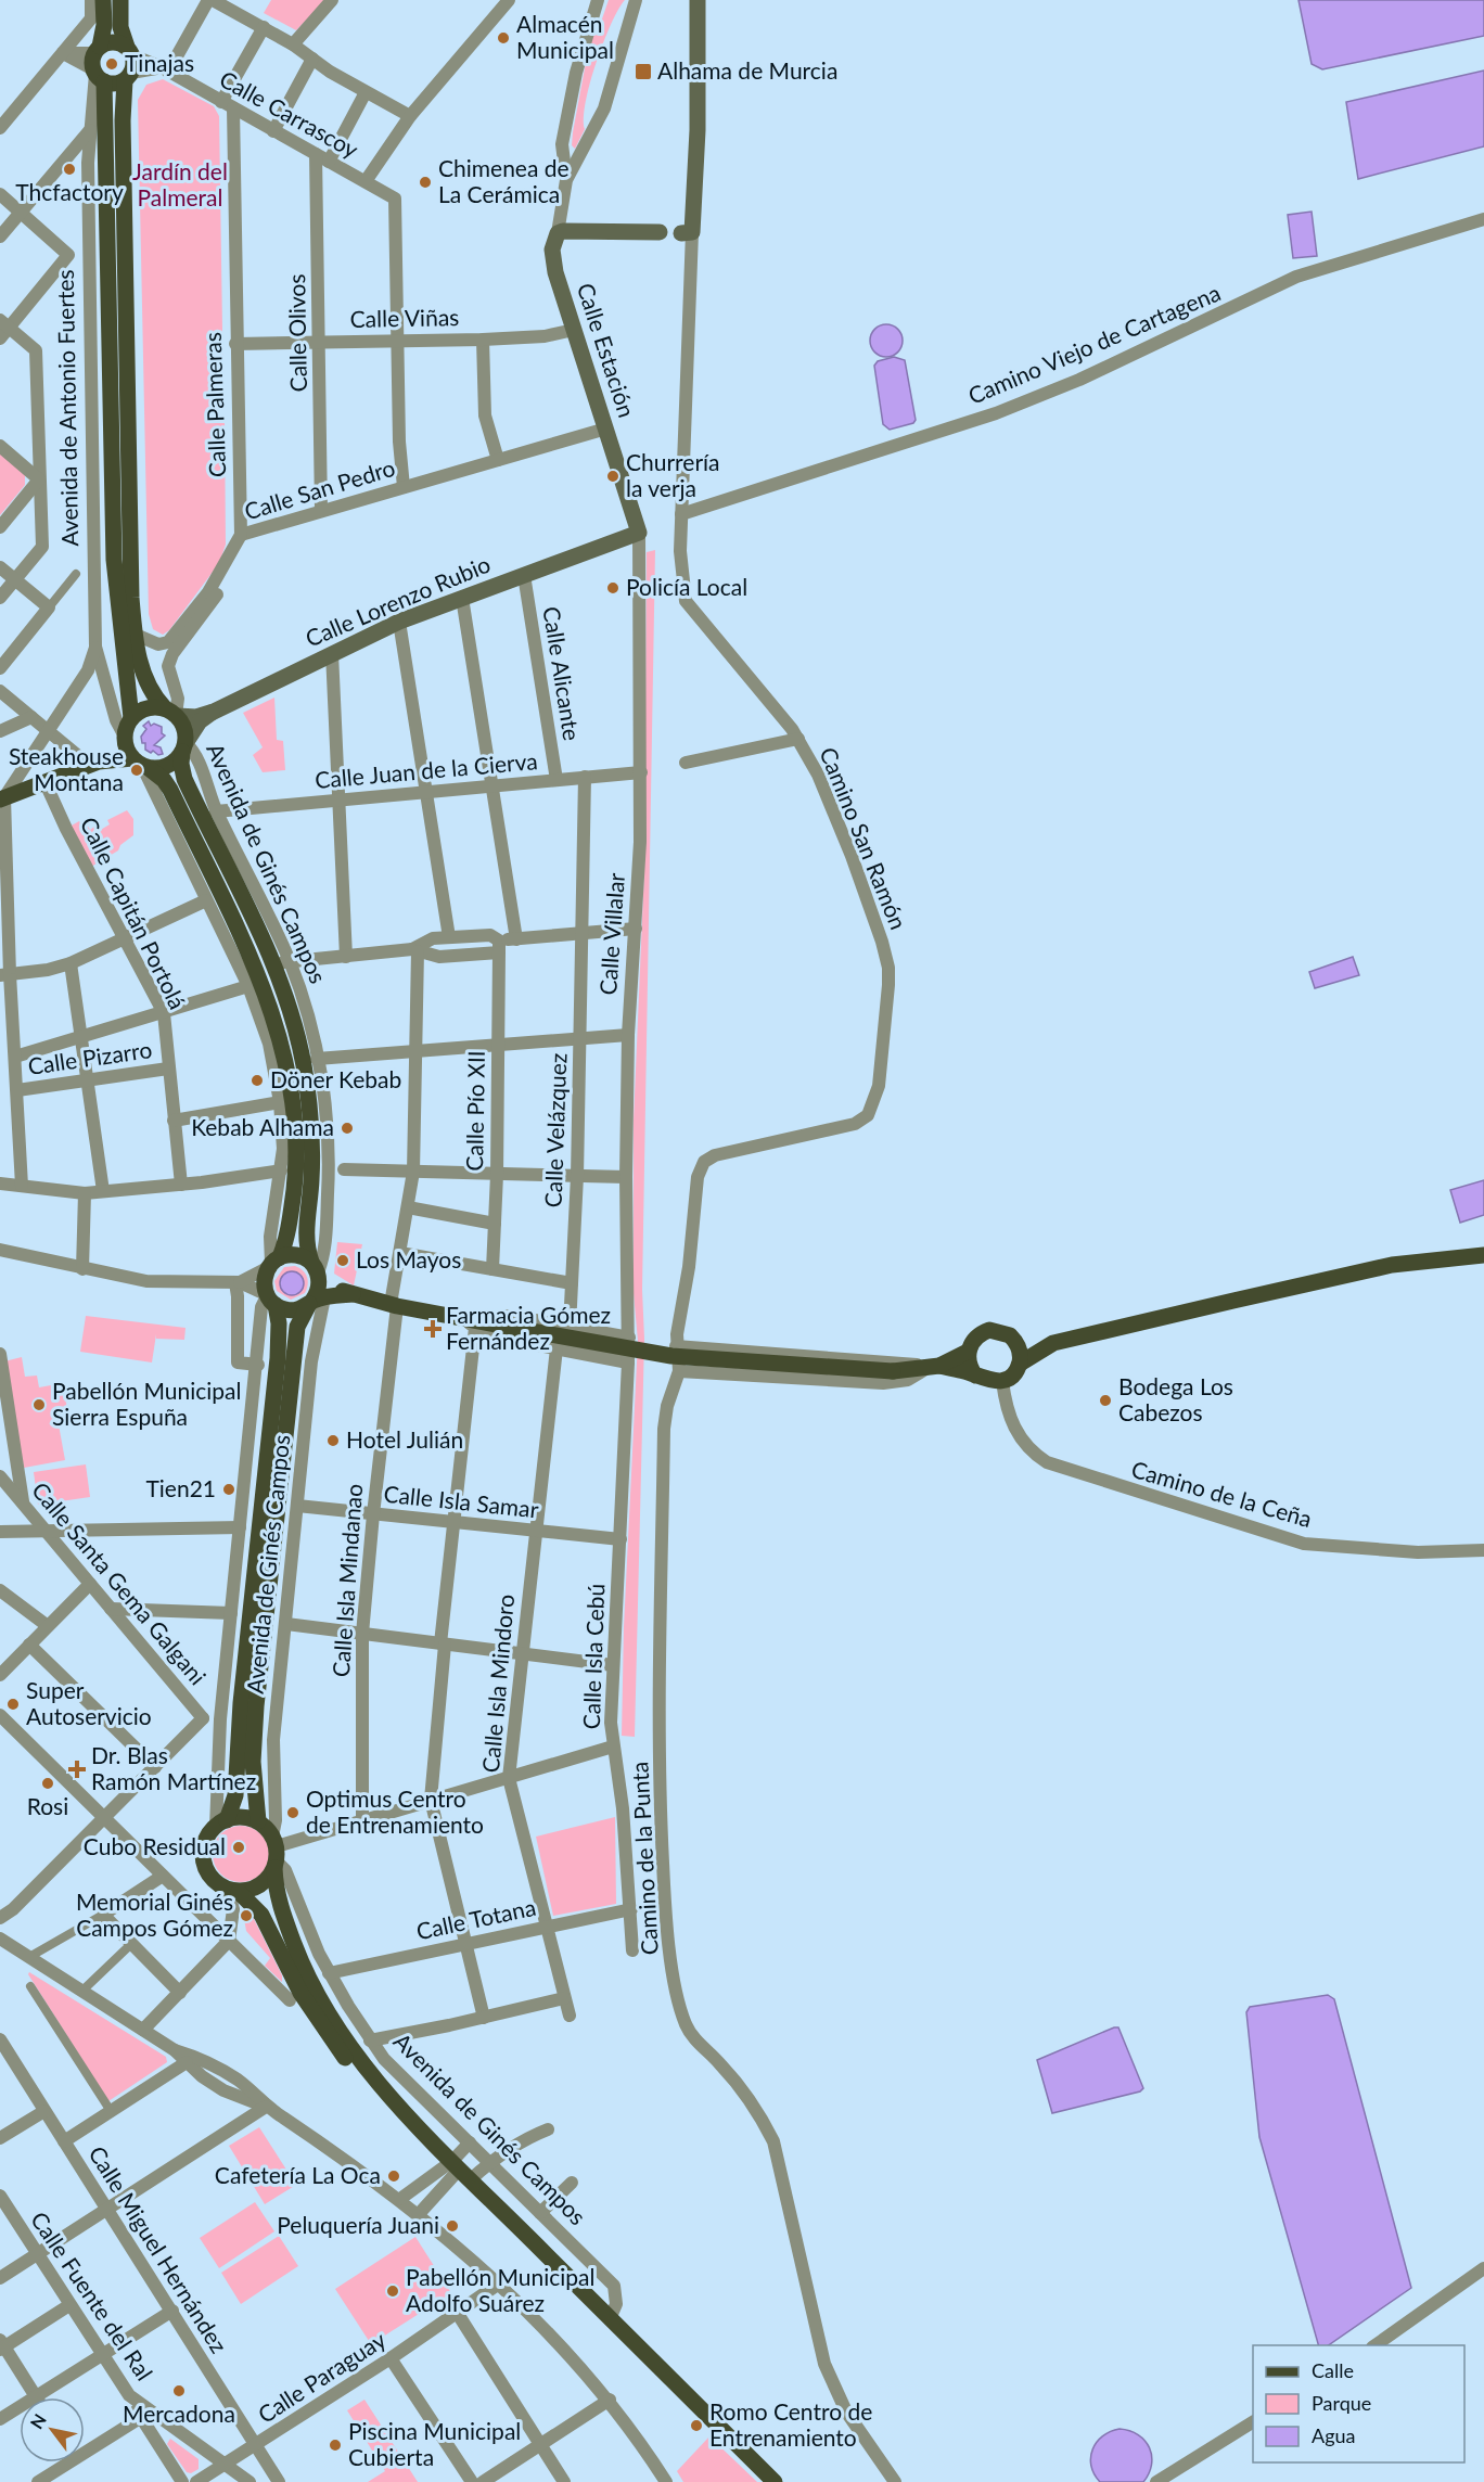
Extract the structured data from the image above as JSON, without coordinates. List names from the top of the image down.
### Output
{
  "streets": {
    "main road": [
      "Calle Estación",
      "Avenida de Antonio Fuertes",
      "Calle Lorenzo Rubio",
      "Avenida de Ginés Campos"
    ],
    "street": [
      "Calle Carrascoy",
      "Calle Viñas",
      "Calle Olivos",
      "Camino Viejo de Cartagena",
      "Calle Palmeras",
      "Calle San Pedro",
      "Calle Alicante",
      "Calle Juan de la Cierva",
      "Camino San Ramón",
      "Calle Capitán Portolá",
      "Calle Villalar",
      "Calle Pizarro",
      "Calle Pío XII",
      "Calle Velázquez",
      "Camino de la Ceña",
      "Calle Isla Samar",
      "Calle Isla Mindanao",
      "Calle Santa Gema Galgani",
      "Calle Isla Cebú",
      "Calle Isla Mindoro",
      "Camino de la Punta",
      "Calle Totana",
      "Calle Miguel Hernández",
      "Calle Fuente del Ral",
      "Calle Paraguay"
    ]
  },
  "crossings": [
    ["Calle Carrascoy", "Calle Viñas"],
    ["Calle Carrascoy", "Calle Olivos"],
    ["Calle Carrascoy", "Calle Palmeras"],
    ["Calle Viñas", "Calle Olivos"],
    ["Calle Viñas", "Calle Estación"],
    ["Calle Viñas", "Calle Palmeras"],
    ["Calle Olivos", "Calle San Pedro"],
    ["Camino Viejo de Cartagena", "Camino San Ramón"],
    ["Calle Estación", "Calle San Pedro"],
    ["Calle Estación", "Calle Lorenzo Rubio"],
    ["Calle Estación", "Calle Villalar"],
    ["Calle Palmeras", "Calle San Pedro"],
    ["Avenida de Antonio Fuertes", "Calle San Pedro"],
    ["Avenida de Antonio Fuertes", "Calle Lorenzo Rubio"],
    ["Avenida de Antonio Fuertes", "Avenida de Ginés Campos"],
    ["Calle San Pedro", "Calle Lorenzo Rubio"],
    ["Calle San Pedro", "Avenida de Ginés Campos"],
    ["Calle Lorenzo Rubio", "Calle Alicante"],
    ["Calle Lorenzo Rubio", "Avenida de Ginés Campos"],
    ["Calle Lorenzo Rubio", "Calle Villalar"],
    ["Calle Alicante", "Calle Juan de la Cierva"],
    ["Calle Juan de la Cierva", "Avenida de Ginés Campos"],
    ["Calle Juan de la Cierva", "Calle Villalar"],
    ["Camino San Ramón", "Camino de la Punta"],
    ["Avenida de Ginés Campos", "Calle Isla Samar"],
    ["Avenida de Ginés Campos", "Calle Totana"],
    ["Calle Capitán Portolá", "Calle Pizarro"],
    ["Calle Villalar", "Calle Isla Cebú"],
    ["Calle Isla Samar", "Calle Isla Mindanao"],
    ["Calle Isla Samar", "Calle Isla Cebú"],
    ["Calle Isla Samar", "Calle Isla Mindoro"],
    ["Calle Isla Cebú", "Calle Totana"],
    ["Calle Isla Mindoro", "Calle Totana"],
    ["Calle Miguel Hernández", "Calle Paraguay"],
    ["Calle Fuente del Ral", "Calle Paraguay"]
  ],
  "parks": ["Jardín del Palmeral"],
  "places": {
    "other": [
      "Almacén Municipal",
      "Tinajas",
      "Thcfactory",
      "Chimenea de La Cerámica",
      "Churrería la verja",
      "Policía Local",
      "Steakhouse Montana",
      "Döner Kebab",
      "Kebab Alhama",
      "Los Mayos",
      "Bodega Los Cabezos",
      "Pabellón Municipal Sierra Espuña",
      "Hotel Julián",
      "Tien21",
      "Super Autoservicio",
      "Rosi",
      "Optimus Centro de Entrenamiento",
      "Cubo Residual",
      "Memorial Ginés Campos Gómez",
      "Cafetería La Oca",
      "Peluquería Juani",
      "Pabellón Municipal Adolfo Suárez",
      "Mercadona",
      "Romo Centro de Entrenamiento",
      "Piscina Municipal Cubierta"
    ],
    "transit": ["Alhama de Murcia"],
    "health": ["Farmacia Gómez Fernández", "Dr. Blas Ramón Martínez"]
  },
  "legend": ["Calle", "Parque", "Agua"],
  "north": "top left"
}
